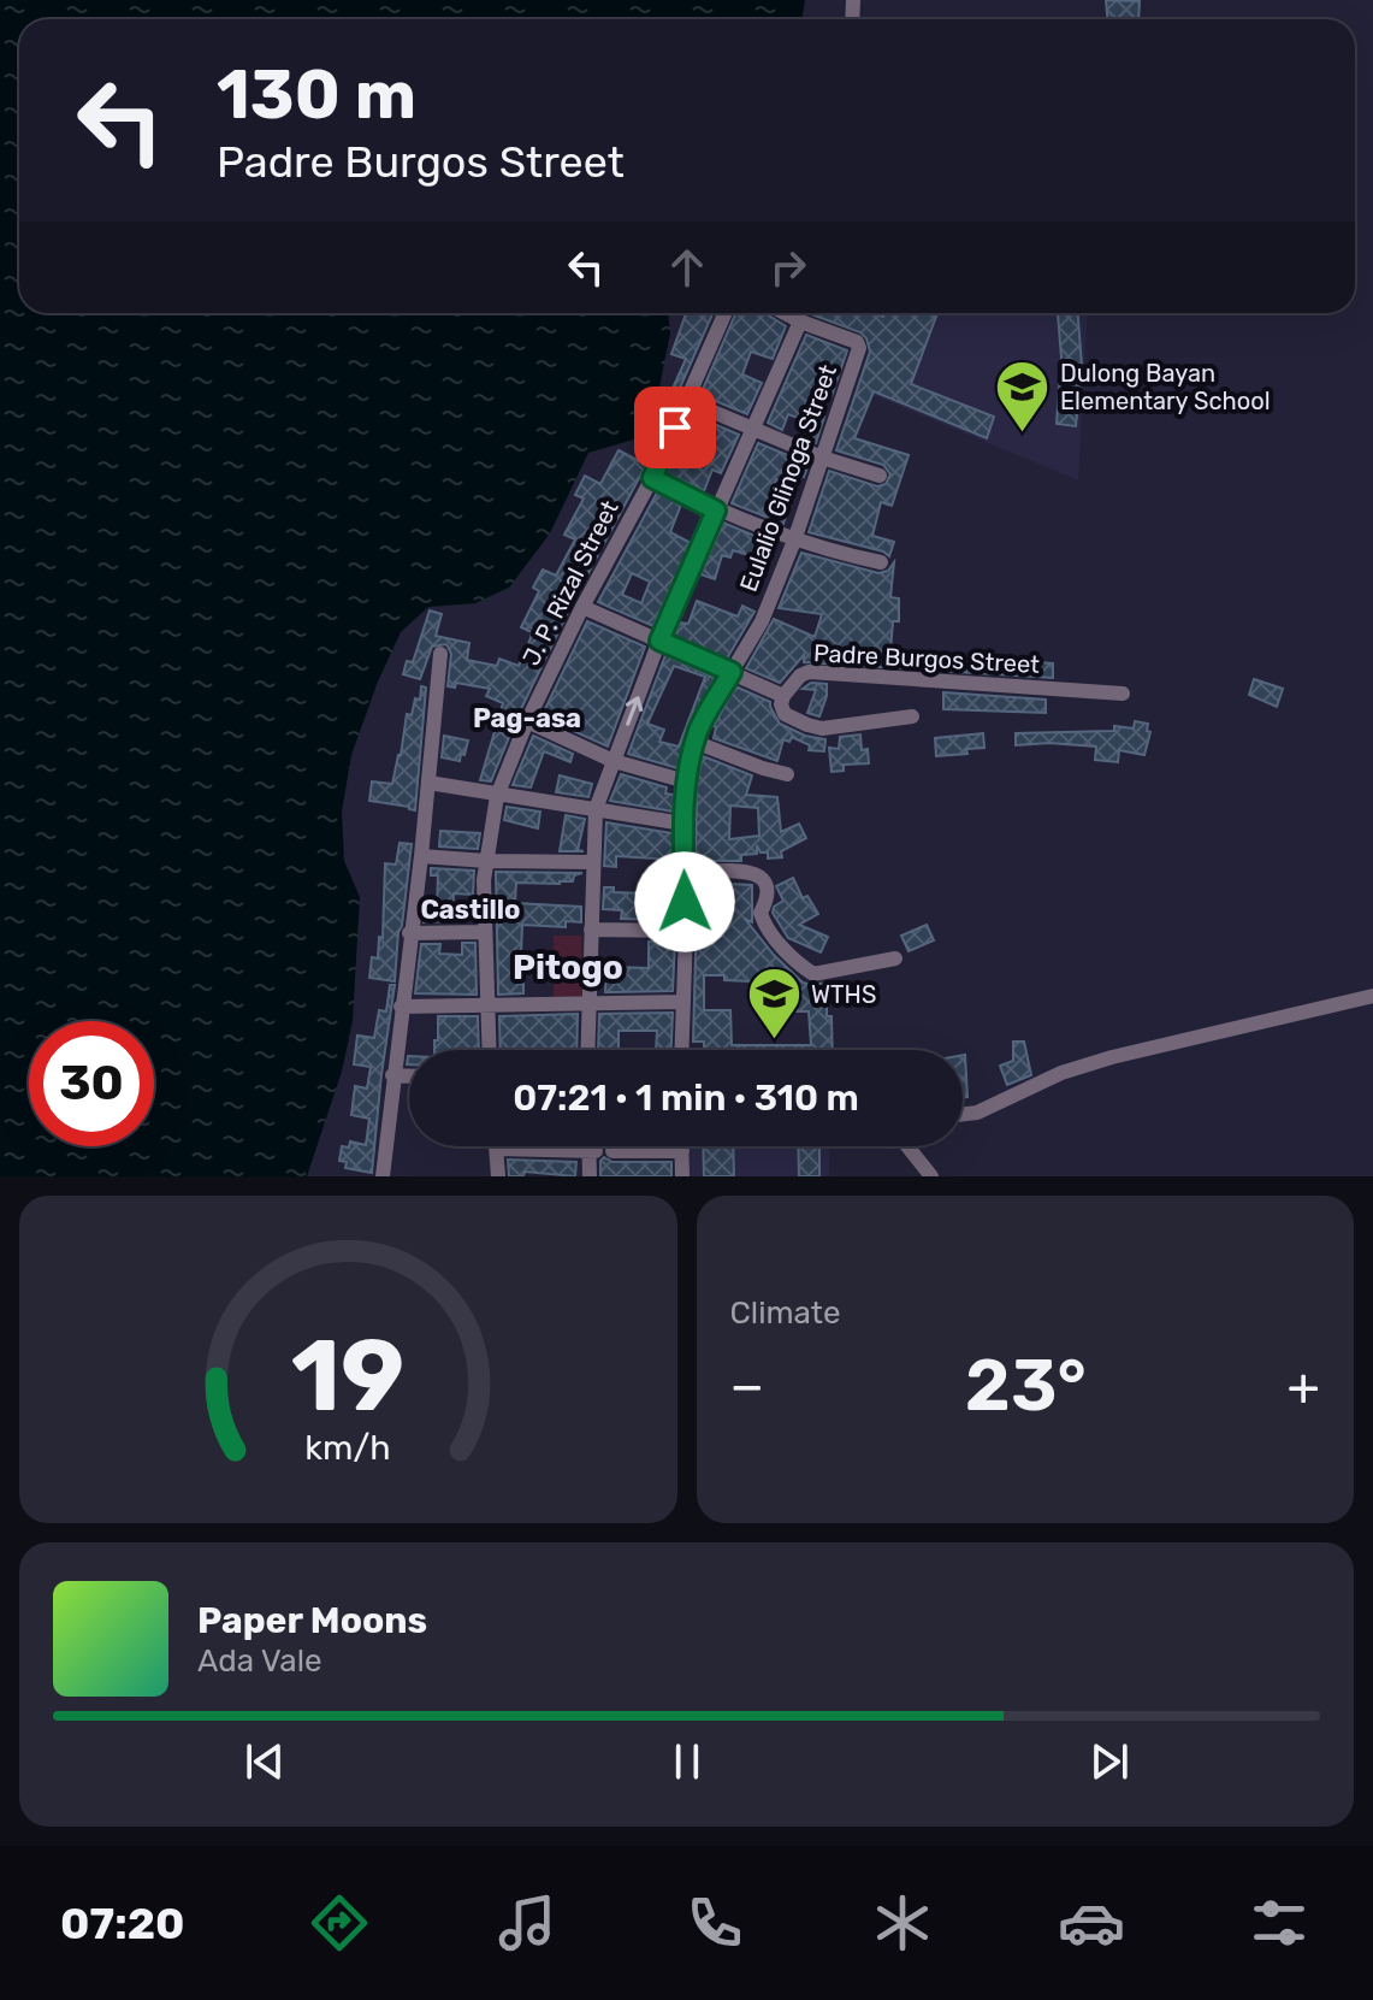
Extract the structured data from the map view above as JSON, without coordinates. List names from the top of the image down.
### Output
{
  "streets": {
    "street": ["Eulalio Glinoga Street", "J. P. Rizal Street", "Padre Burgos Street"]
  },
  "districts": ["Pag-asa", "Castillo", "Pitogo"],
  "places": {
    "school or university": ["Dulong Bayan Elementary School", "WTHS"]
  },
  "page": {
    "turn": ["130 m", "Padre Burgos Street"],
    "limit": "30",
    "trip": "07:21 · 1 min · 310 m",
    "tile": "Climate",
    "heat": ["−", "23°", "+"],
    "song": ["Paper Moons", "Ada Vale"],
    "tabs": "07:20",
    "gauge": ["19", "km/h"]
  }
}
